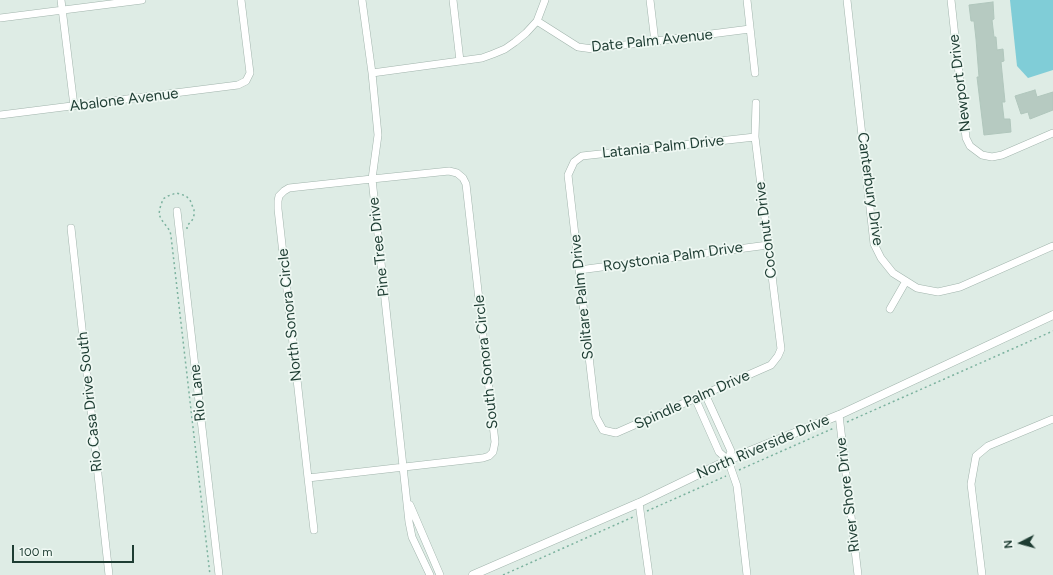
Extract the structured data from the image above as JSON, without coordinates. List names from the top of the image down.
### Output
{
  "streets": {
    "street": [
      "Date Palm Avenue",
      "Newport Drive",
      "Abalone Avenue",
      "Latania Palm Drive",
      "Canterbury Drive",
      "Coconut Drive",
      "Pine Tree Drive",
      "Roystonia Palm Drive",
      "Solitare Palm Drive",
      "North Sonora Circle",
      "South Sonora Circle",
      "Rio Lane",
      "Spindle Palm Drive",
      "Rio Casa Drive South",
      "North Riverside Drive",
      "River Shore Drive"
    ]
  },
  "crossings": [
    ["Latania Palm Drive", "Coconut Drive"],
    ["Latania Palm Drive", "Solitare Palm Drive"],
    ["Coconut Drive", "Roystonia Palm Drive"],
    ["Coconut Drive", "Spindle Palm Drive"],
    ["Pine Tree Drive", "North Sonora Circle"],
    ["Pine Tree Drive", "South Sonora Circle"],
    ["Roystonia Palm Drive", "Solitare Palm Drive"],
    ["Solitare Palm Drive", "Spindle Palm Drive"],
    ["North Sonora Circle", "South Sonora Circle"],
    ["North Riverside Drive", "River Shore Drive"]
  ],
  "scale_bar": "100 m",
  "north": "left"
}
